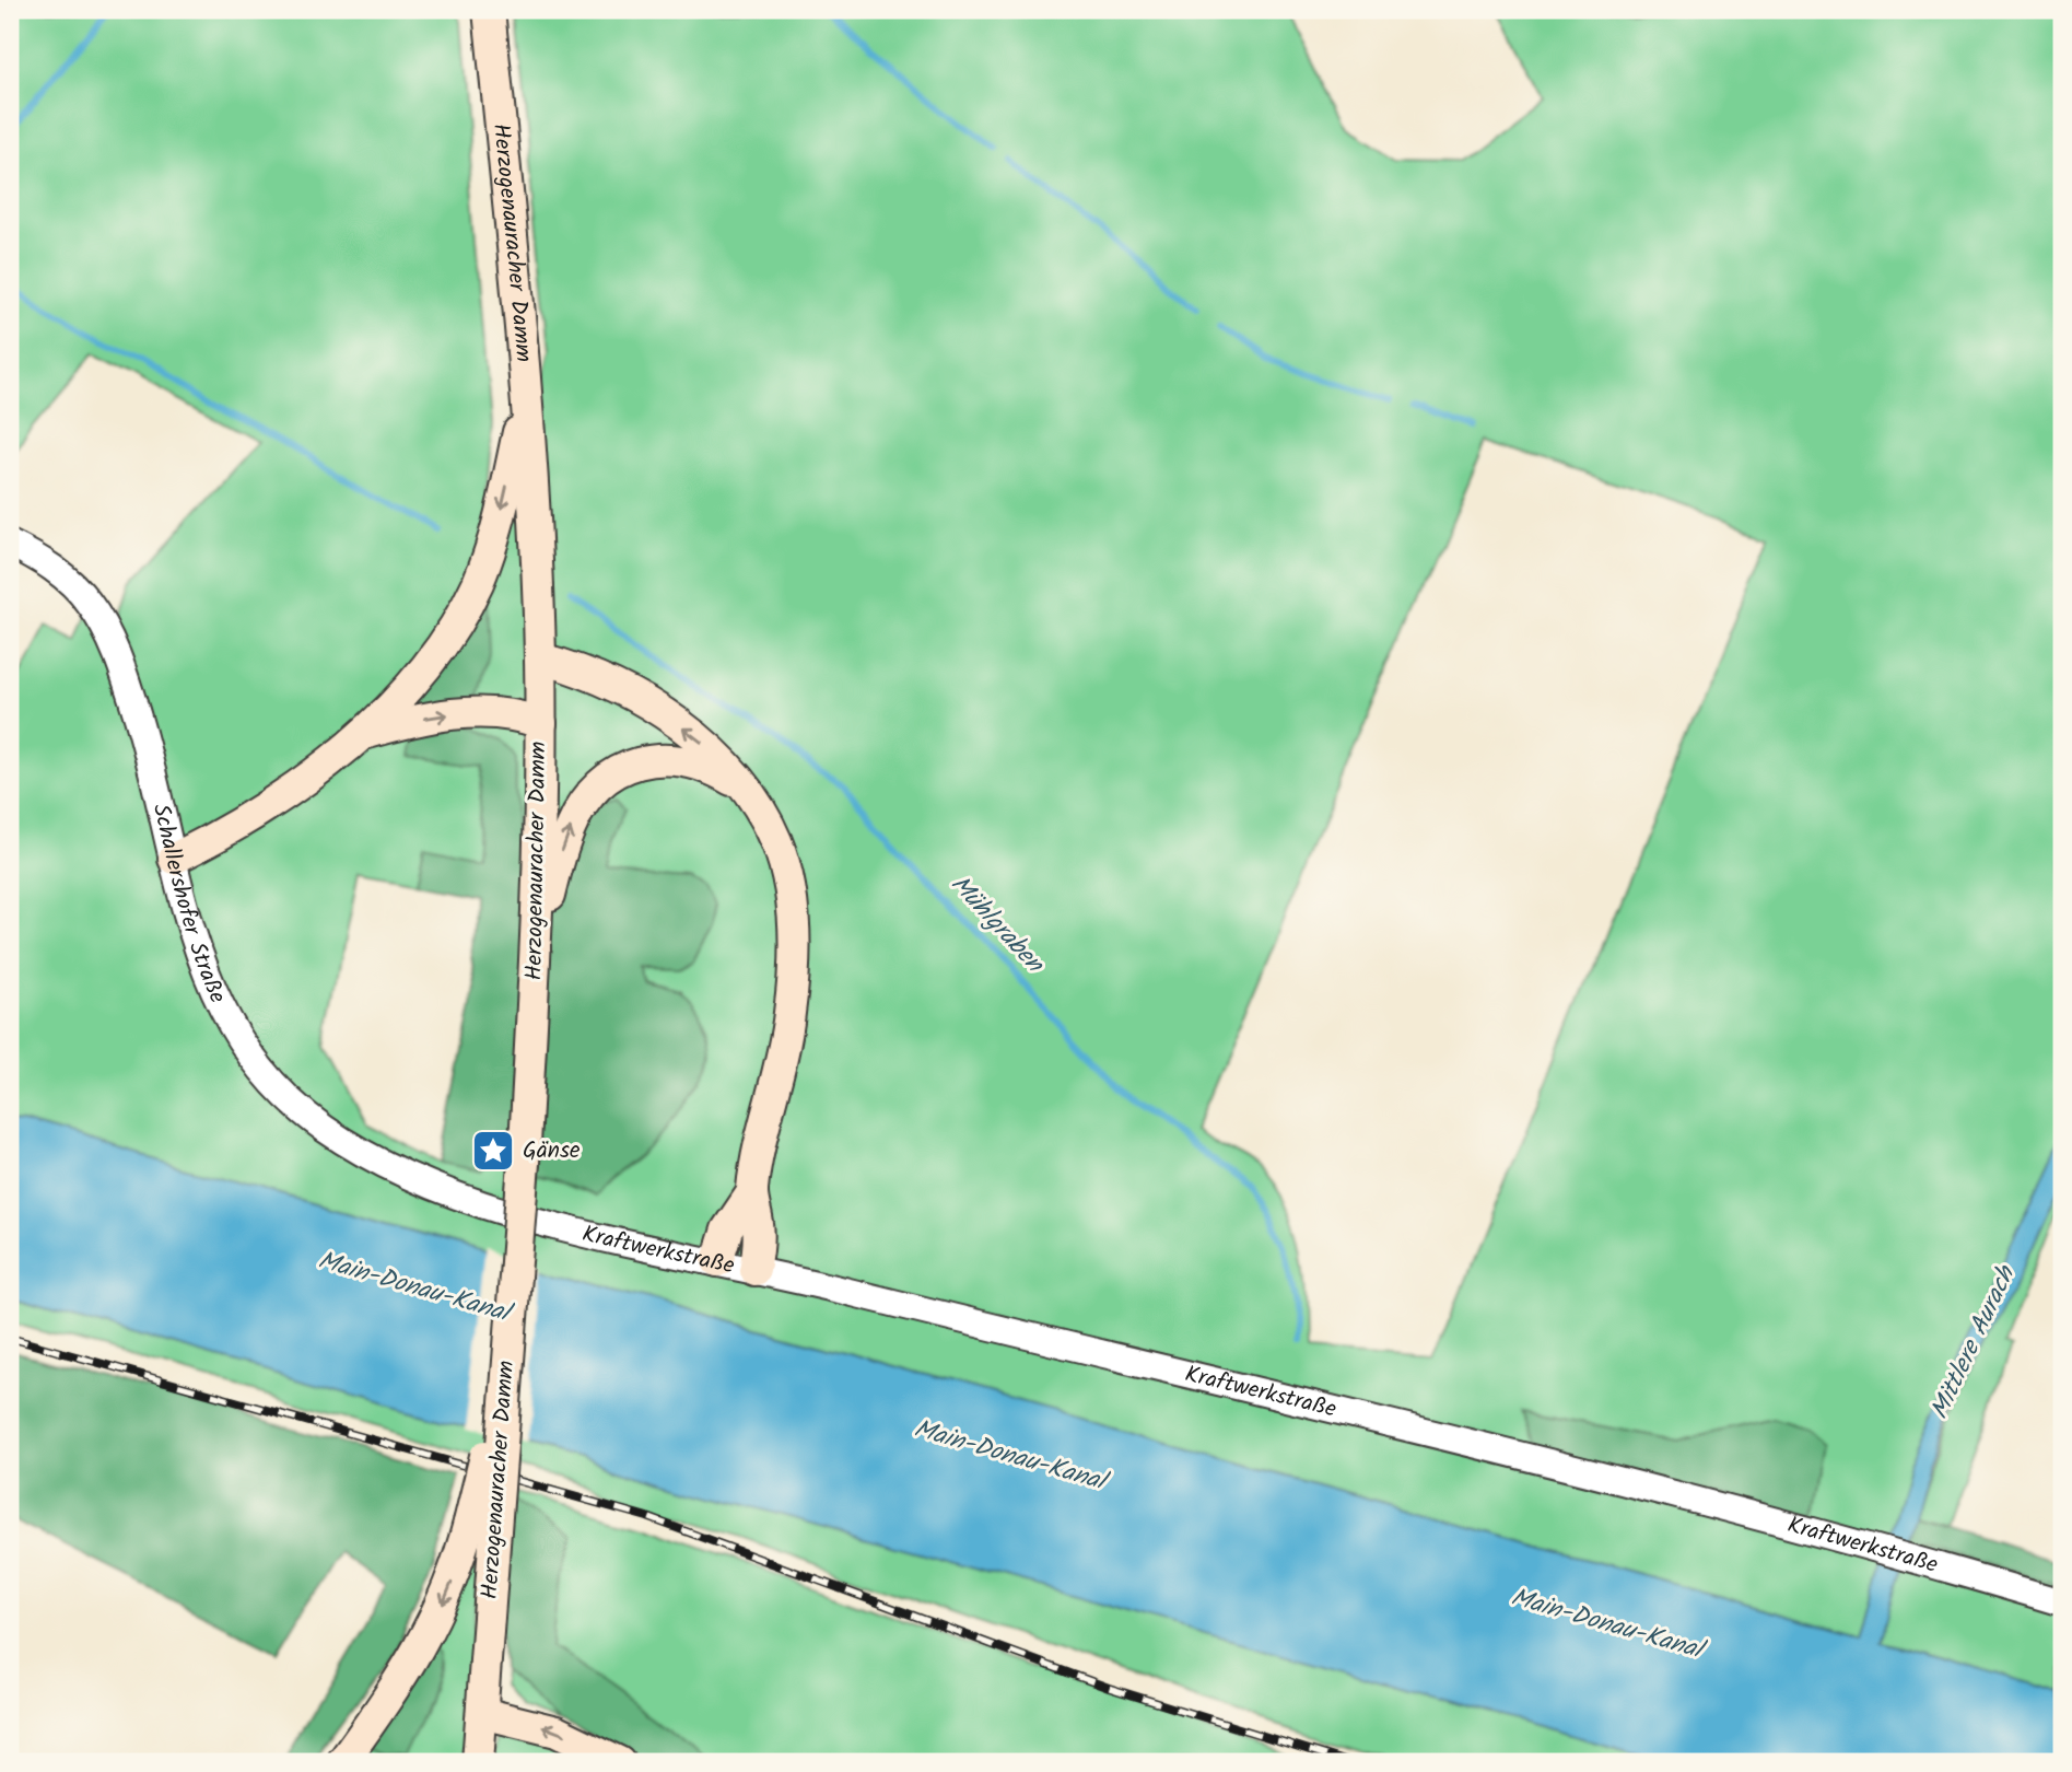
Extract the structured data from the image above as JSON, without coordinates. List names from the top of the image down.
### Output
{
  "streets": {
    "main road": ["Herzogenauracher Damm"],
    "street": ["Schallershofer Straße", "Kraftwerkstraße"]
  },
  "crossings": [
    ["Schallershofer Straße", "Kraftwerkstraße"]
  ],
  "water": ["Mühlgraben", "Main-Donau-Kanal", "Mittlere Aurach"],
  "places": {
    "place": ["Gänse"]
  }
}
